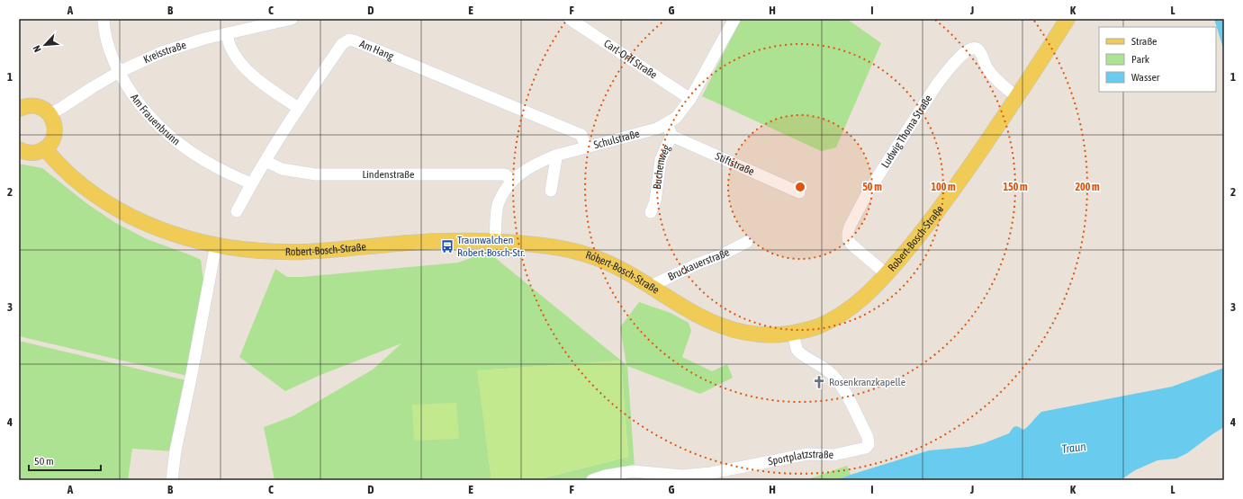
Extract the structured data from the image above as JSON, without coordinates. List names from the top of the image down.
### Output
{
  "streets": {
    "main road": ["Robert-Bosch-Straße"],
    "street": [
      "Am Hang",
      "Kreisstraße",
      "Carl-Orff Straße",
      "Am Frauenbrunn",
      "Ludwig Thoma Straße",
      "Schulstraße",
      "Stiftstraße",
      "Buchenweg",
      "Lindenstraße",
      "Bruckauerstraße",
      "Sportplatzstraße"
    ]
  },
  "crossings": [
    ["Am Hang", "Am Frauenbrunn"],
    ["Am Hang", "Schulstraße"],
    ["Am Hang", "Lindenstraße"],
    ["Kreisstraße", "Am Frauenbrunn"],
    ["Carl-Orff Straße", "Schulstraße"],
    ["Ludwig Thoma Straße", "Robert-Bosch-Straße"],
    ["Schulstraße", "Buchenweg"],
    ["Schulstraße", "Lindenstraße"],
    ["Schulstraße", "Robert-Bosch-Straße"],
    ["Stiftstraße", "Buchenweg"],
    ["Robert-Bosch-Straße", "Bruckauerstraße"],
    ["Robert-Bosch-Straße", "Sportplatzstraße"]
  ],
  "water": ["Traun"],
  "places": {
    "bus stop": ["Traunwalchen Robert-Bosch-Str."],
    "church": ["Rosenkranzkapelle"]
  },
  "legend": ["Straße", "Park", "Wasser"],
  "scale_bar": "50 m",
  "north": "bottom left",
  "grid": {
    "columns": [
      "A",
      "B",
      "C",
      "D",
      "E",
      "F",
      "G",
      "H",
      "I",
      "J",
      "K",
      "L"
    ],
    "rows": [
      "1",
      "2",
      "3",
      "4"
    ]
  },
  "rings": [
    "50 m",
    "100 m",
    "150 m",
    "200 m"
  ]
}
